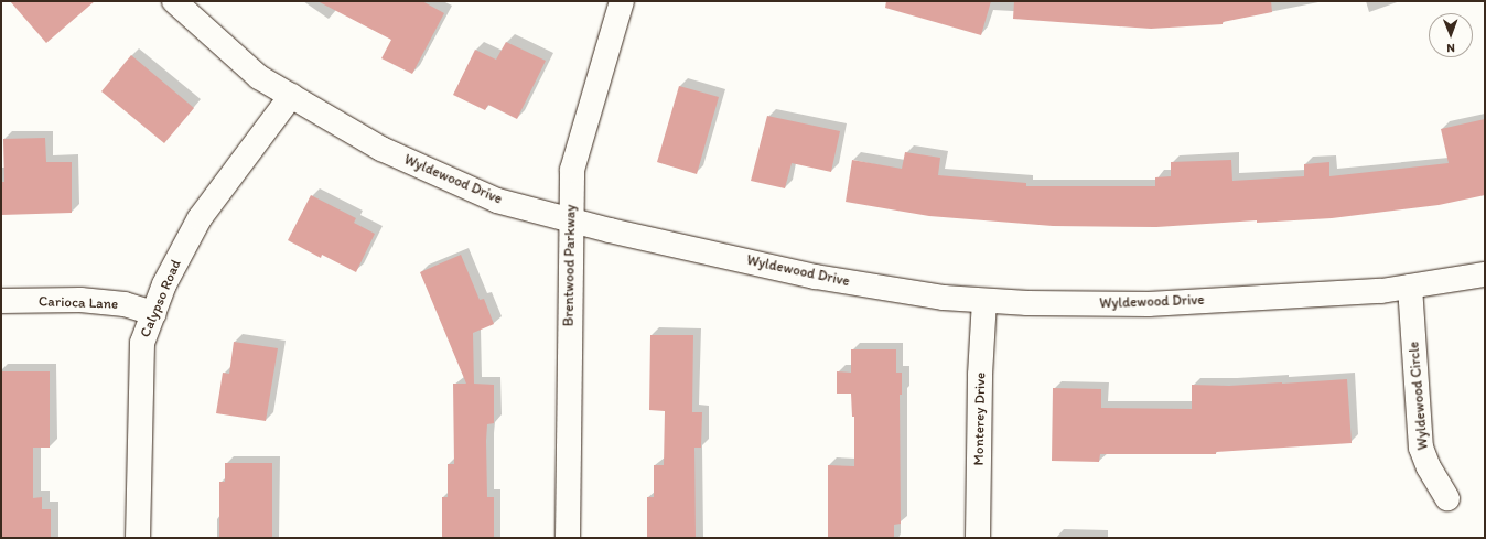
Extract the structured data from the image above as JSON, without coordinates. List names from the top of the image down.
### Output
{
  "streets": {
    "street": [
      "Wyldewood Drive",
      "Brentwood Parkway",
      "Calypso Road",
      "Carioca Lane",
      "Wyldewood Circle",
      "Monterey Drive"
    ]
  },
  "crossings": [
    ["Wyldewood Drive", "Brentwood Parkway"],
    ["Wyldewood Drive", "Calypso Road"],
    ["Wyldewood Drive", "Wyldewood Circle"],
    ["Wyldewood Drive", "Monterey Drive"],
    ["Calypso Road", "Carioca Lane"]
  ],
  "north": "bottom"
}
